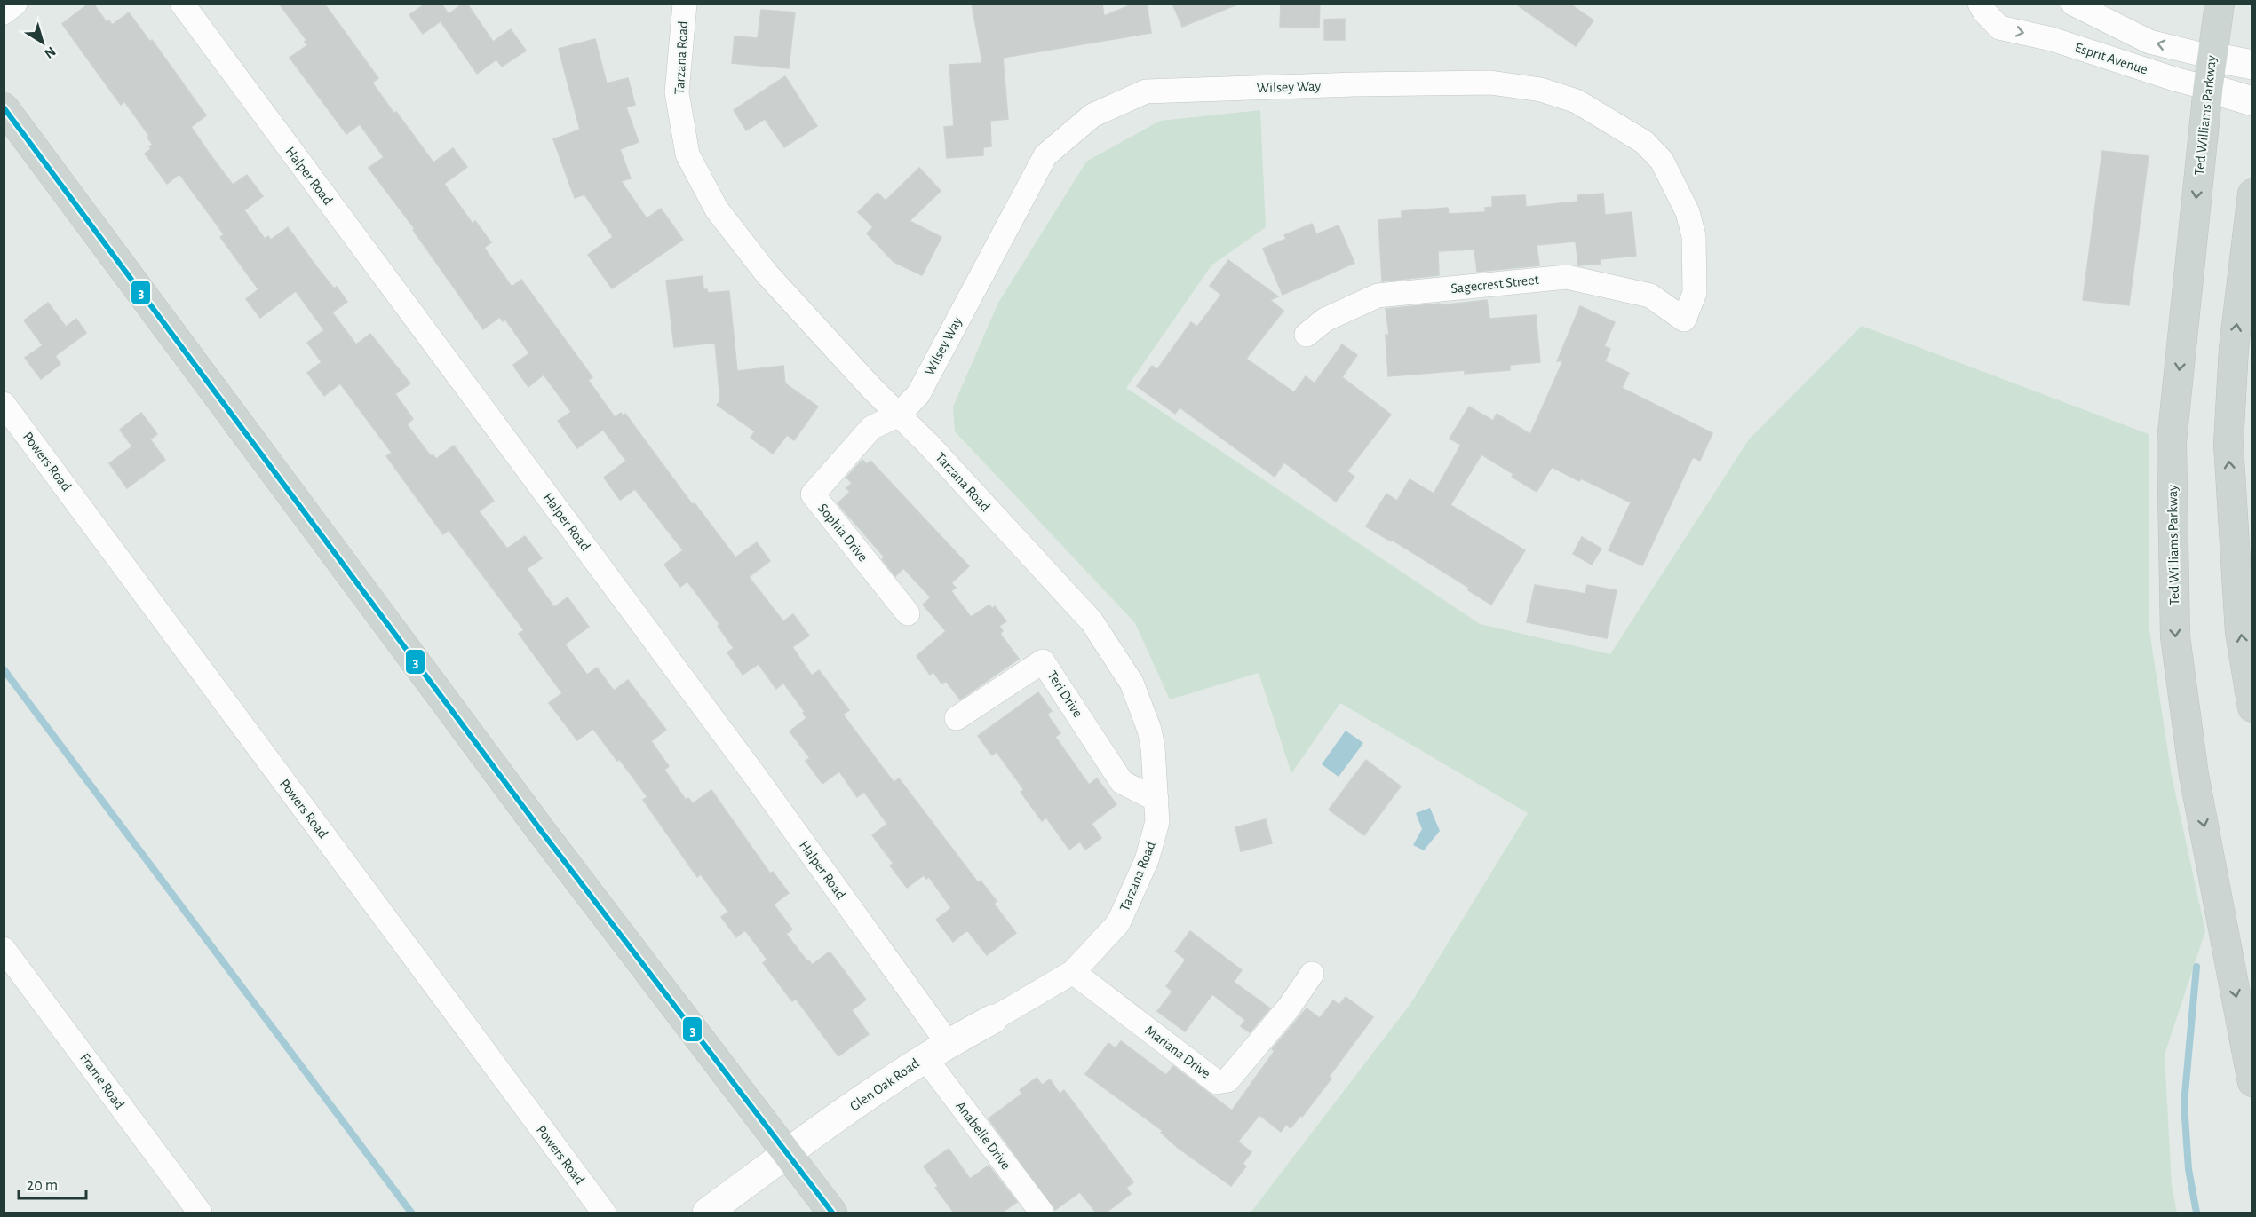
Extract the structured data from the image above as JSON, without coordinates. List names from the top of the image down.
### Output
{
  "streets": {
    "main road": ["Ted Williams Parkway"],
    "street": [
      "Tarzana Road",
      "Esprit Avenue",
      "Wilsey Way",
      "Halper Road",
      "Sagecrest Street",
      "Powers Road",
      "Sophia Drive",
      "Teri Drive",
      "Mariana Drive",
      "Frame Road",
      "Glen Oak Road",
      "Anabelle Drive"
    ]
  },
  "crossings": [
    ["Tarzana Road", "Wilsey Way"],
    ["Tarzana Road", "Sophia Drive"],
    ["Tarzana Road", "Teri Drive"],
    ["Tarzana Road", "Mariana Drive"],
    ["Tarzana Road", "Glen Oak Road"],
    ["Esprit Avenue", "Ted Williams Parkway"],
    ["Wilsey Way", "Sagecrest Street"],
    ["Wilsey Way", "Sophia Drive"],
    ["Halper Road", "Glen Oak Road"],
    ["Halper Road", "Anabelle Drive"],
    ["Mariana Drive", "Glen Oak Road"],
    ["Glen Oak Road", "Anabelle Drive"]
  ],
  "lines": ["transit line 3"],
  "scale_bar": "20 m",
  "north": "bottom right"
}
